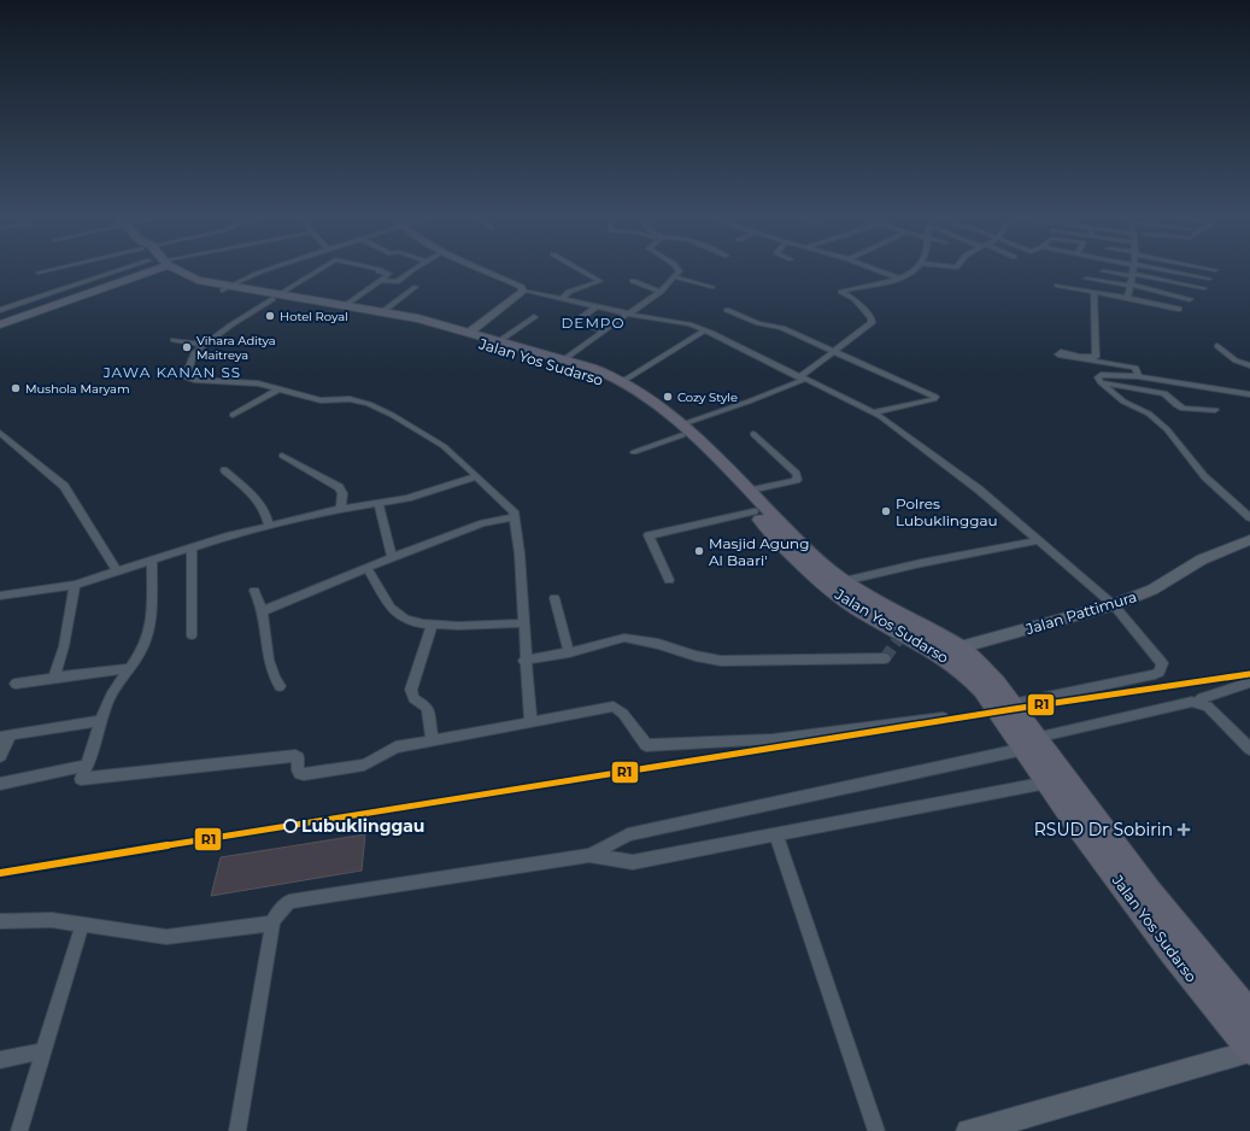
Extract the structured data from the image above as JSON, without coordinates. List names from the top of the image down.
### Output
{
  "streets": {
    "highway": ["Jalan Yos Sudarso"],
    "street": ["Jalan Pattimura"]
  },
  "crossings": [
    ["Jalan Yos Sudarso", "Jalan Pattimura"]
  ],
  "districts": ["DEMPO", "JAWA KANAN SS"],
  "places": {
    "other": [
      "Hotel Royal",
      "Vihara Aditya Maitreya",
      "Mushola Maryam",
      "Cozy Style",
      "Polres Lubuklinggau",
      "Masjid Agung Al Baari'",
      "Lubuklinggau"
    ],
    "health": ["RSUD Dr Sobirin"]
  },
  "lines": ["transit line R1"]
}
